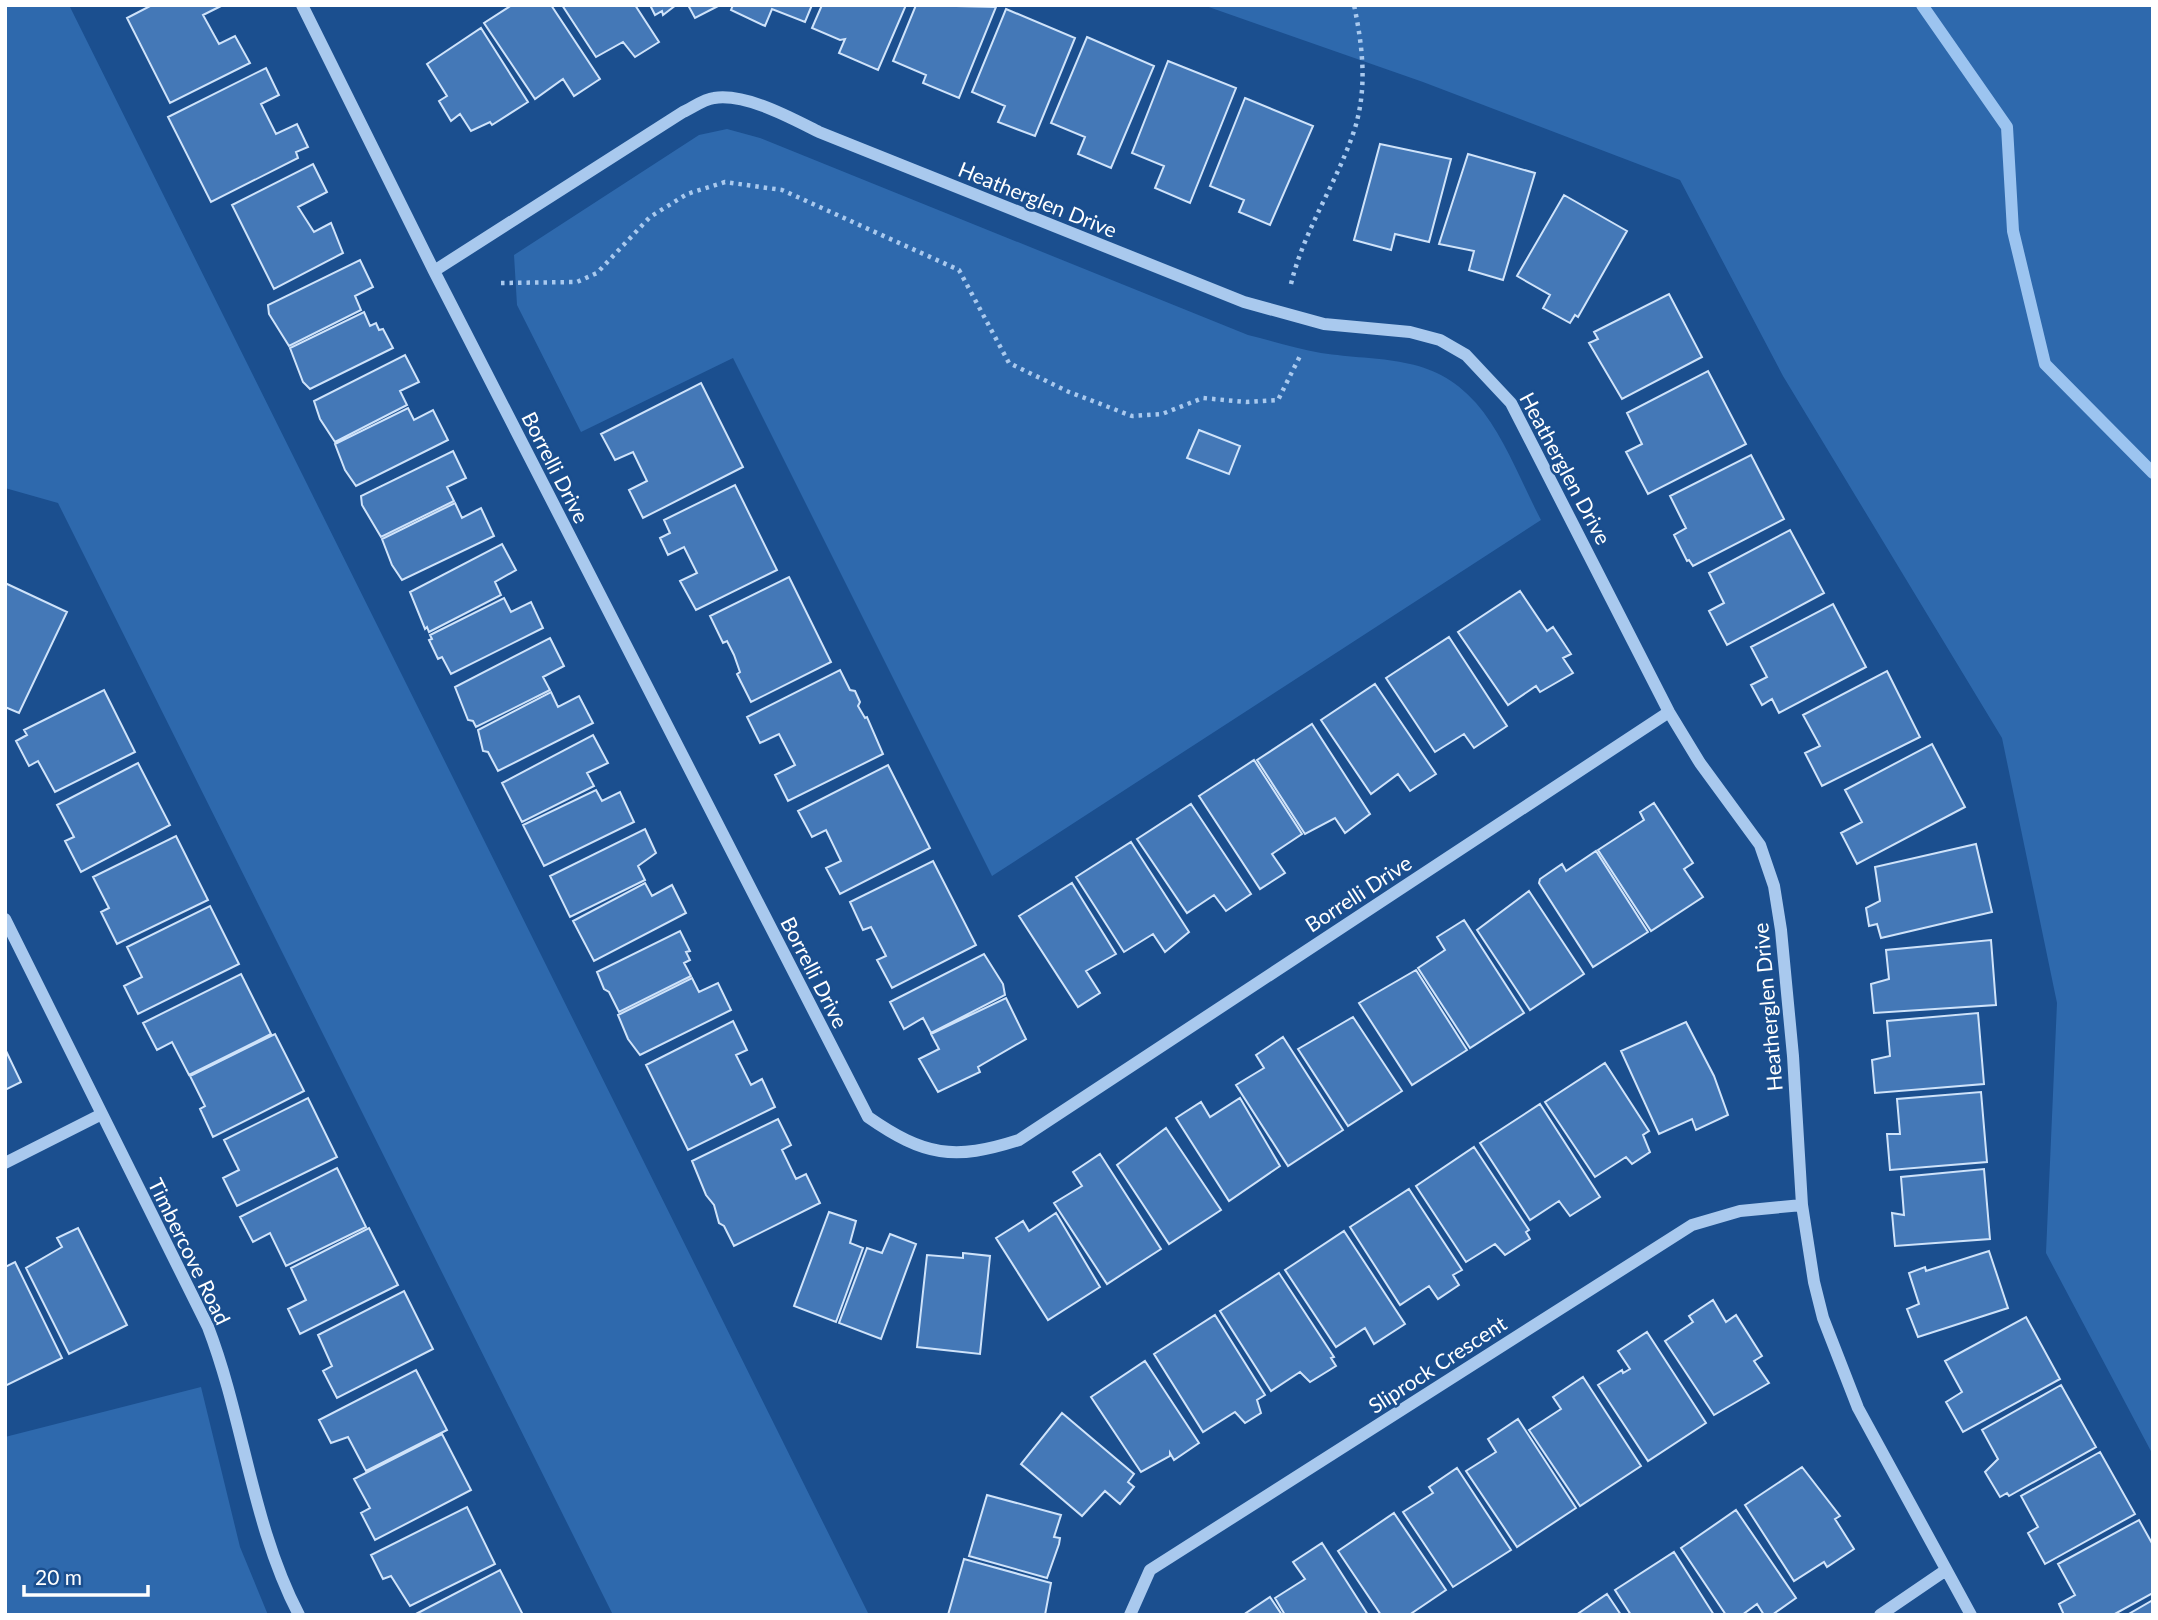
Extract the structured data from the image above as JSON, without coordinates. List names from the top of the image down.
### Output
{
  "streets": {
    "street": [
      "Heatherglen Drive",
      "Borrelli Drive",
      "Timbercove Road",
      "Sliprock Crescent"
    ]
  },
  "crossings": [
    ["Heatherglen Drive", "Borrelli Drive"],
    ["Heatherglen Drive", "Sliprock Crescent"]
  ],
  "scale_bar": "20 m"
}
